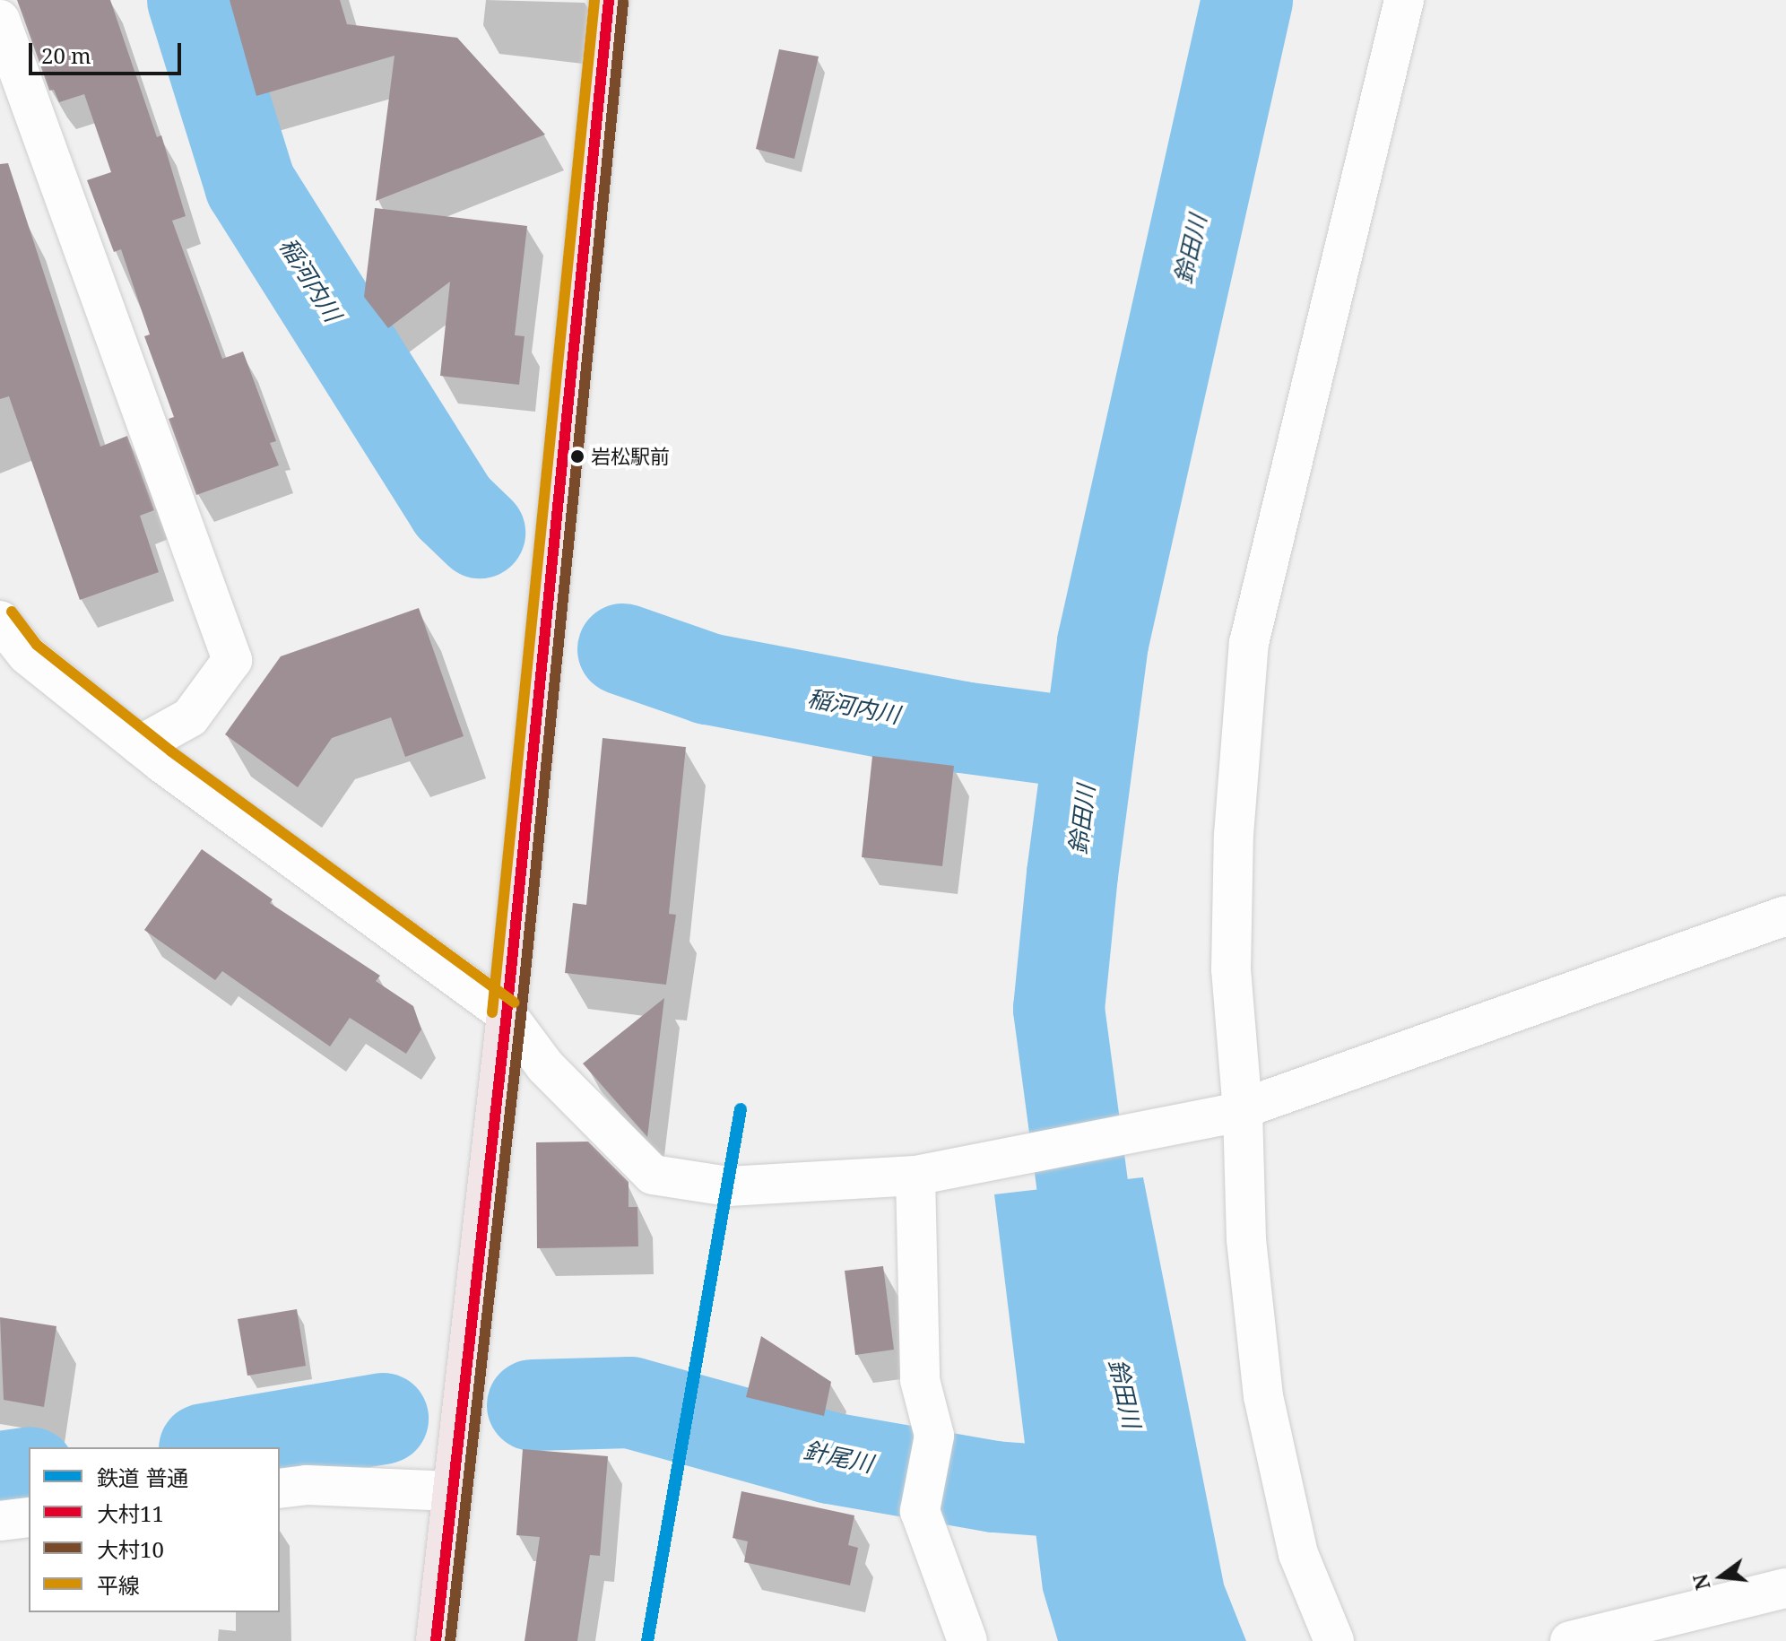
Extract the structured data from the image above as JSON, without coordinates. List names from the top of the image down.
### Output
{
  "water": ["鈴田川", "稲河内川", "針尾川"],
  "places": ["岩松駅前"],
  "lines": [
    "transit line 大村11",
    "transit line 平線",
    "transit line 大村10",
    "rail line 普通"
  ],
  "legend": [
    "鉄道 普通",
    "大村11",
    "大村10",
    "平線"
  ],
  "scale_bar": "20 m",
  "north": "left"
}
